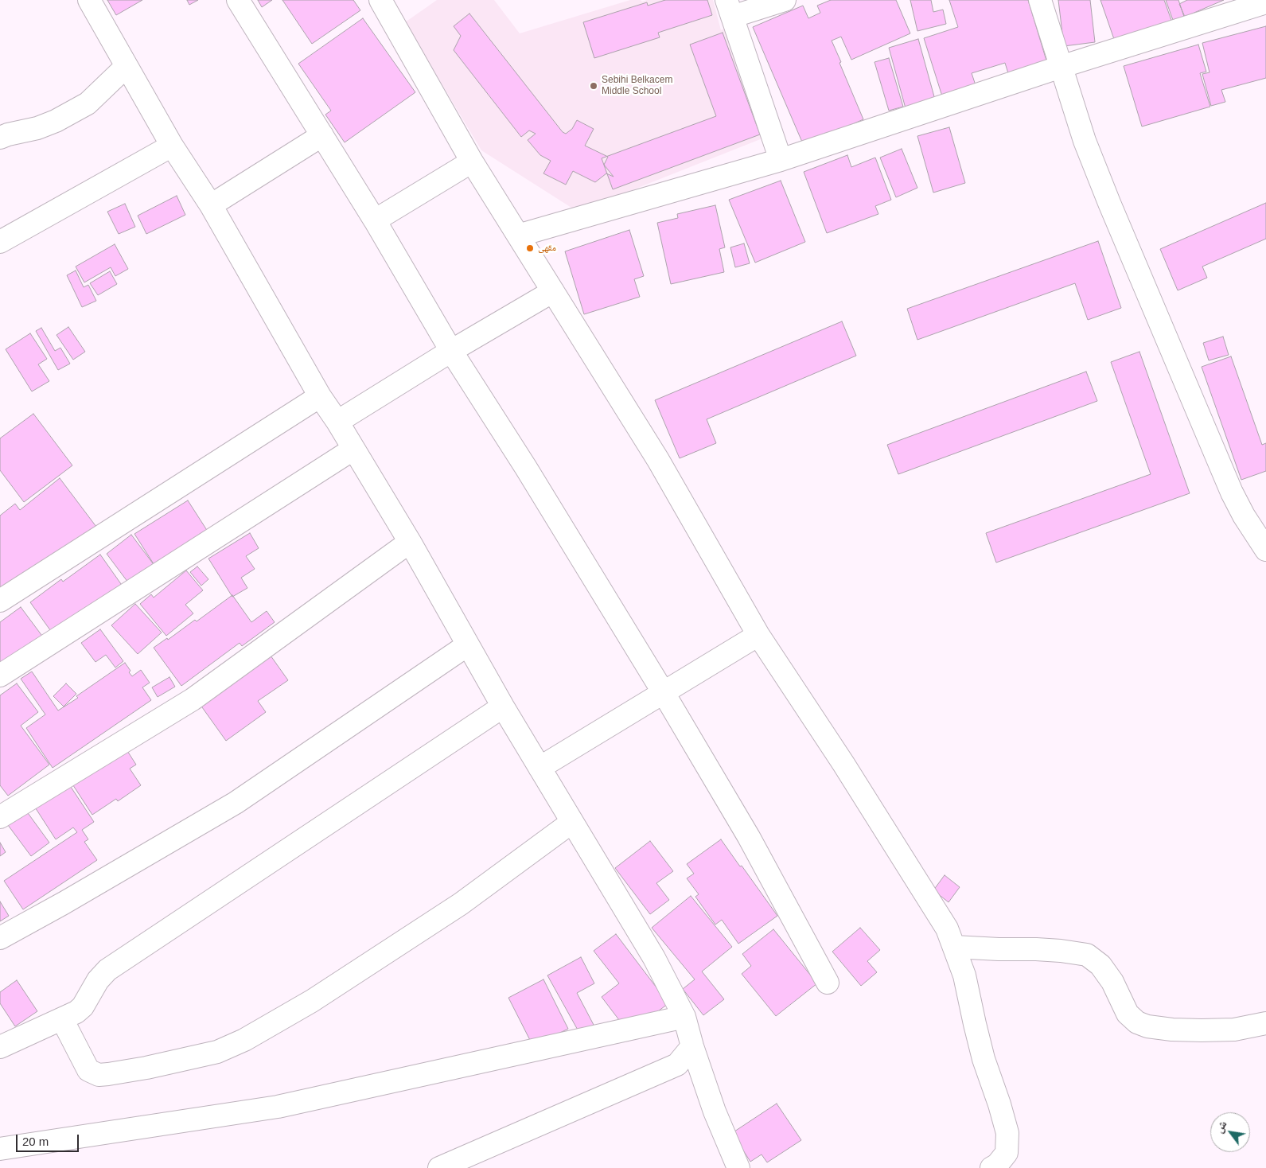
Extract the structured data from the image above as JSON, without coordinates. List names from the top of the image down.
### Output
{
  "places": ["Sebihi Belkacem Middle School", "مقهى"],
  "scale_bar": "20 m",
  "north": "top left"
}
